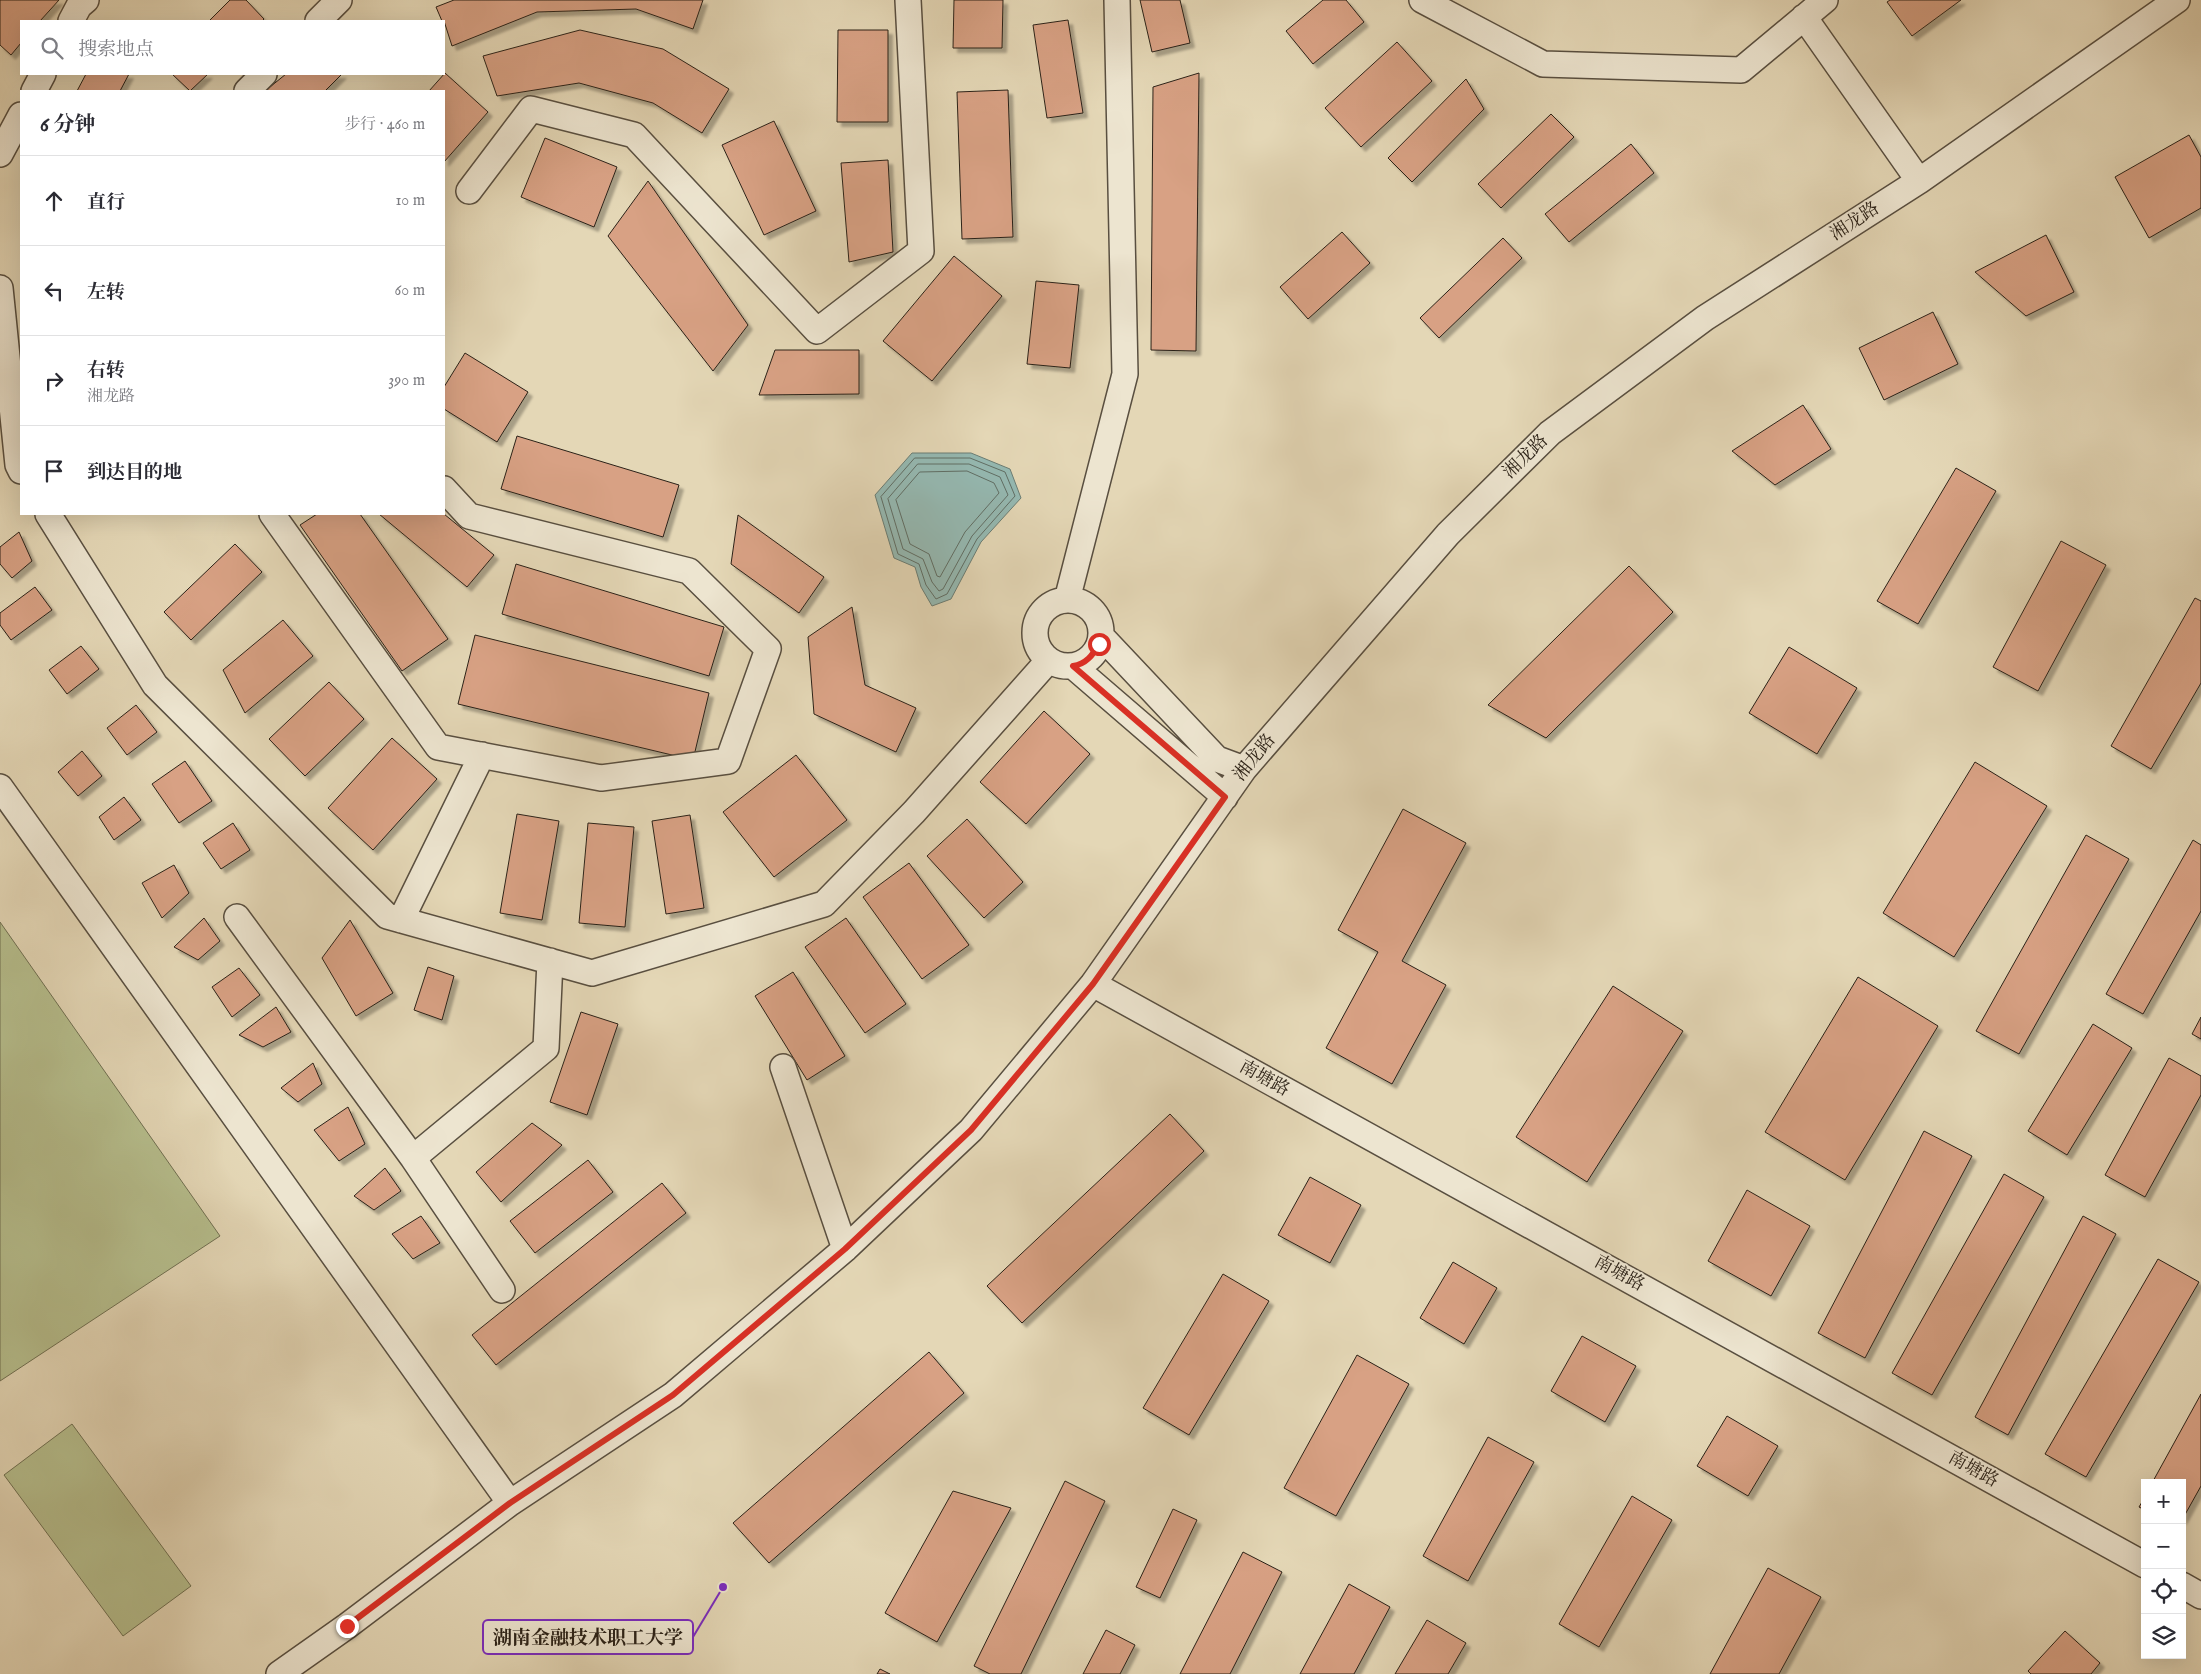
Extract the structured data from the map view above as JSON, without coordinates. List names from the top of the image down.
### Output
{
  "streets": {
    "street": ["湘龙路", "南塘路"]
  },
  "crossings": [
    ["湘龙路", "南塘路"]
  ],
  "places": ["湖南金融技术职工大学"],
  "page": {
    "search": "搜索地点",
    "heading": ["6 分钟", "步行 · 460 m"],
    "list": [
      ["直行", "10 m"],
      ["左转", "60 m"],
      ["右转", "湘龙路", "390 m"],
      "到达目的地"
    ],
    "map_buttons": ["+", "−"]
  }
}
